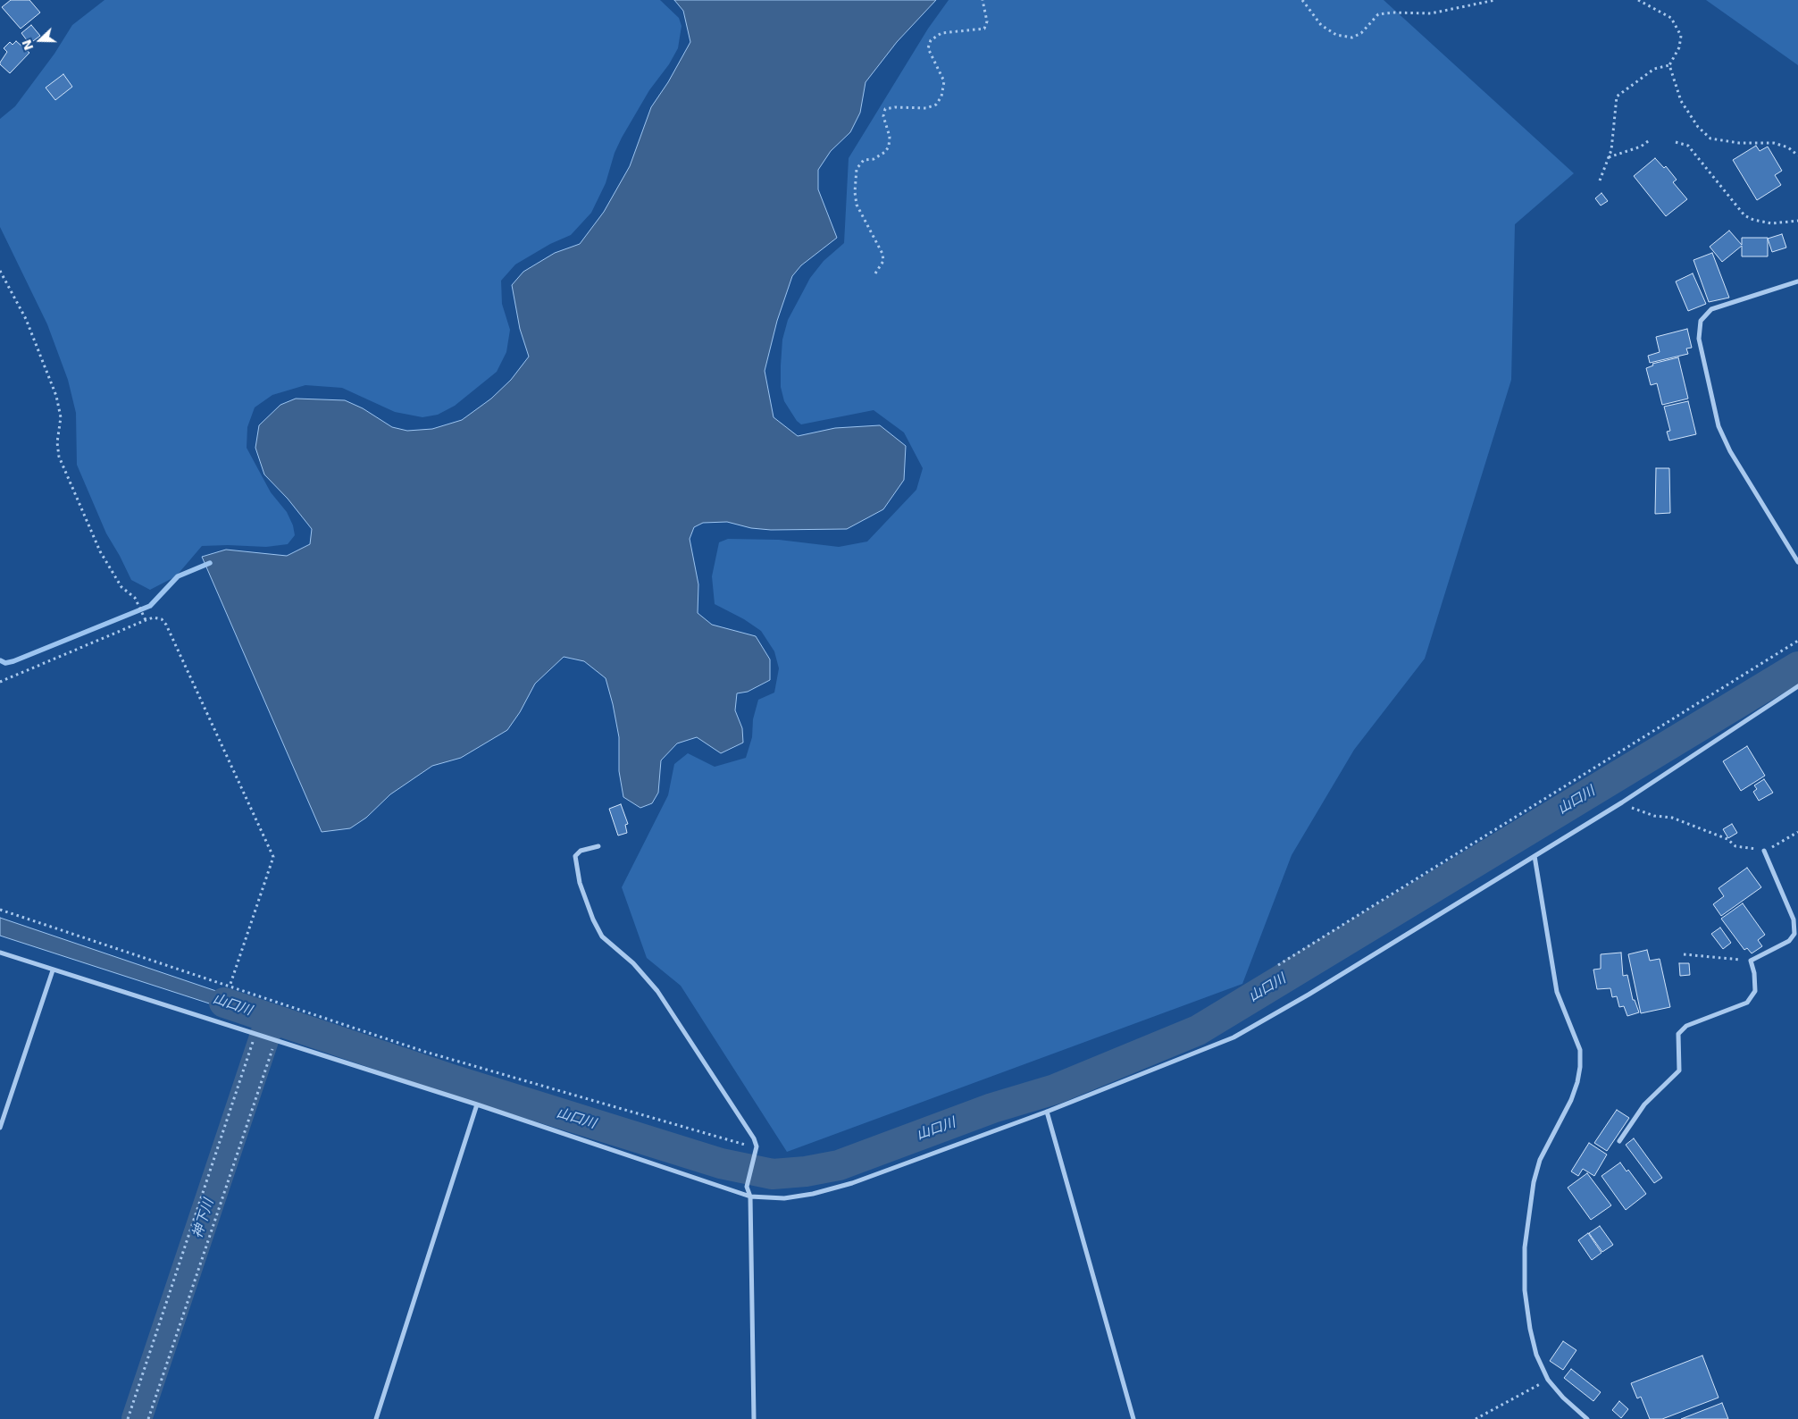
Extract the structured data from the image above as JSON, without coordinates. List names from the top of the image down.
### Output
{
  "water": ["山口川", "神下川"],
  "north": "left"
}
